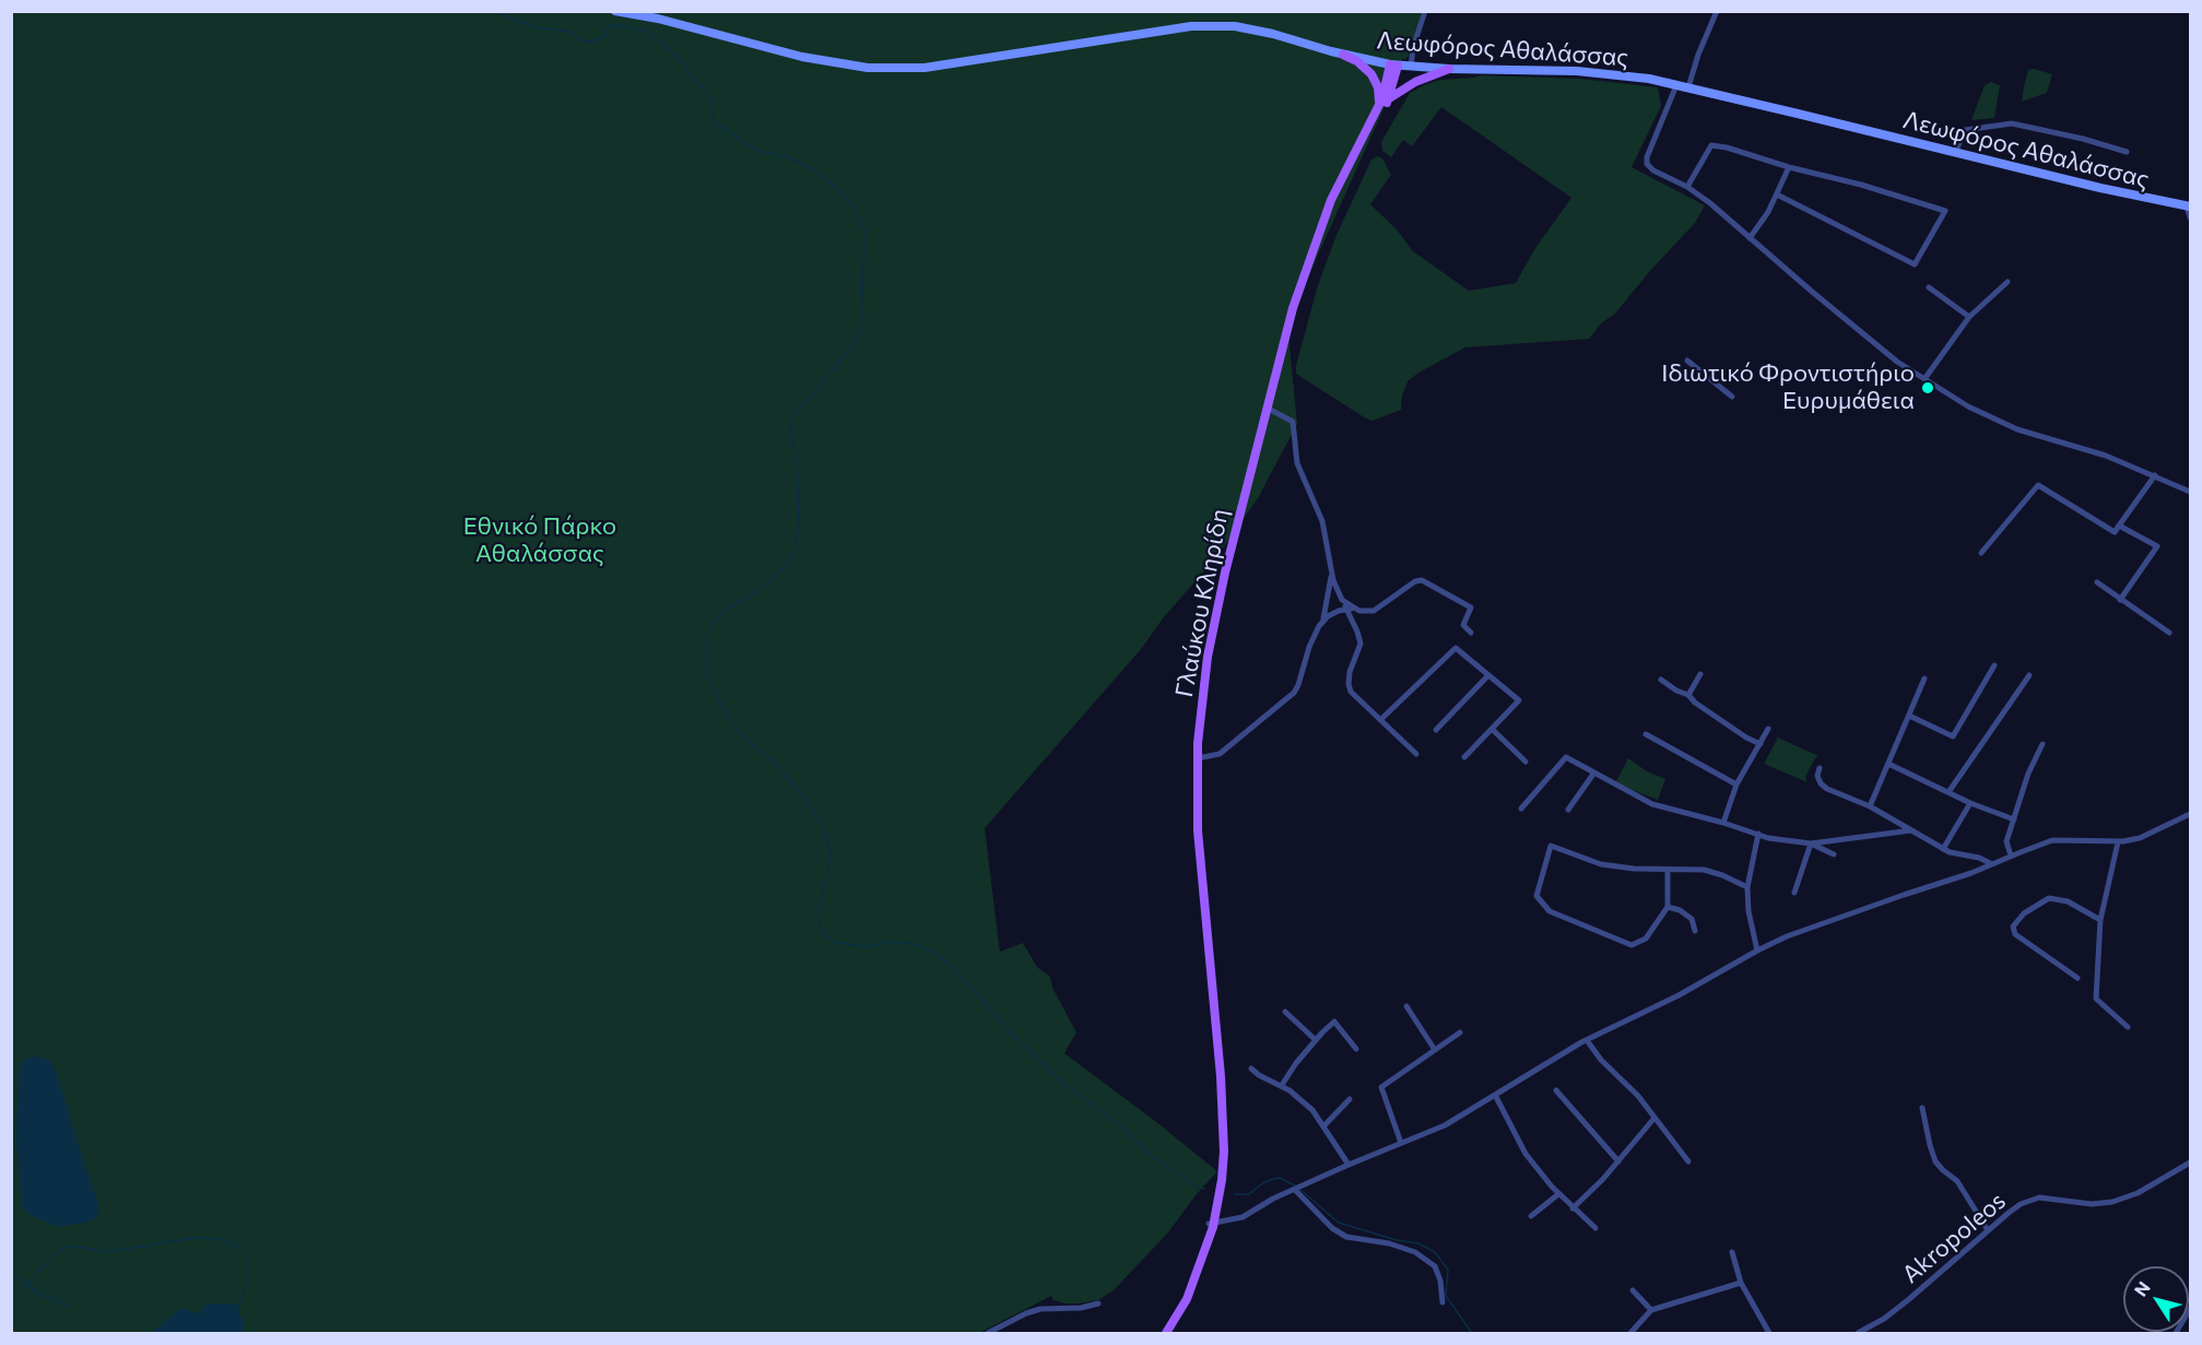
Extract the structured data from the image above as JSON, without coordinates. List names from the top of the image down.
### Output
{
  "streets": {
    "main road": ["Λεωφόρος Αθαλάσσας", "Γλαύκου Κληρίδη"],
    "street": ["Akropoleos"]
  },
  "crossings": [
    ["Λεωφόρος Αθαλάσσας", "Γλαύκου Κληρίδη"]
  ],
  "parks": ["Εθνικό Πάρκο Αθαλάσσας"],
  "places": ["Ιδιωτικό Φροντιστήριο Ευρυμάθεια"],
  "north": "top left"
}
